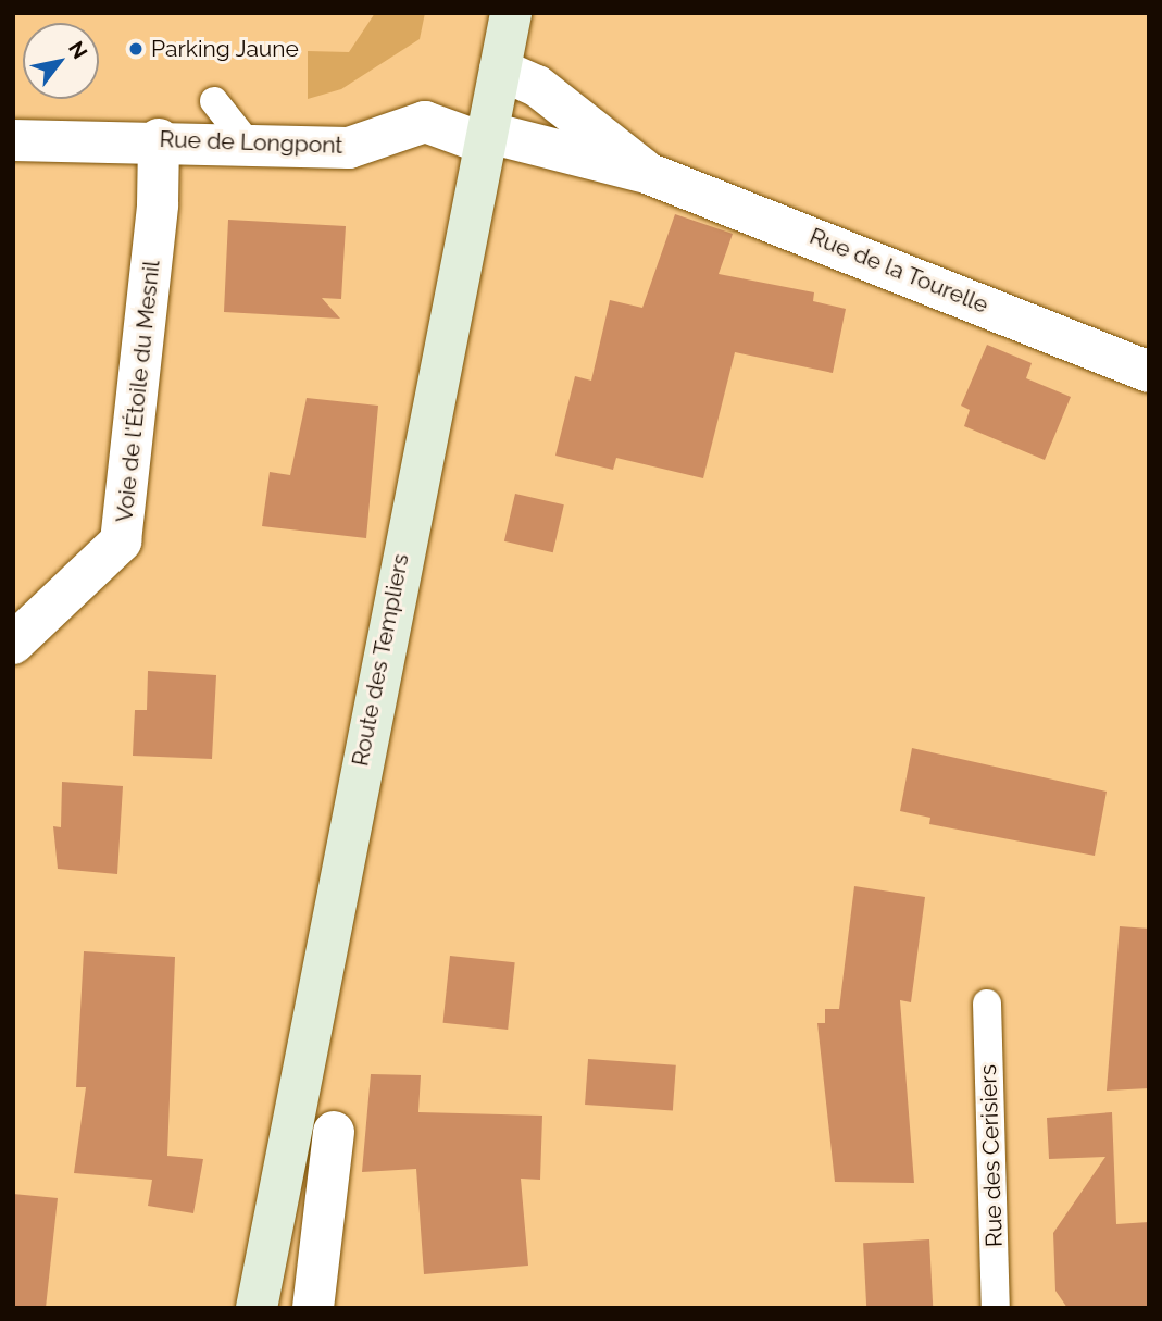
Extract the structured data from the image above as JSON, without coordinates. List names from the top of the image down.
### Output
{
  "streets": {
    "main road": ["Route des Templiers"],
    "street": ["Rue de Longpont", "Rue de la Tourelle", "Voie de l'Étoile du Mesnil"],
    "lane": ["Rue des Cerisiers"]
  },
  "crossings": [
    ["Rue de Longpont", "Rue de la Tourelle"],
    ["Rue de Longpont", "Voie de l'Étoile du Mesnil"],
    ["Rue de Longpont", "Route des Templiers"],
    ["Rue de la Tourelle", "Route des Templiers"]
  ],
  "places": ["Parking Jaune"],
  "north": "top right"
}
